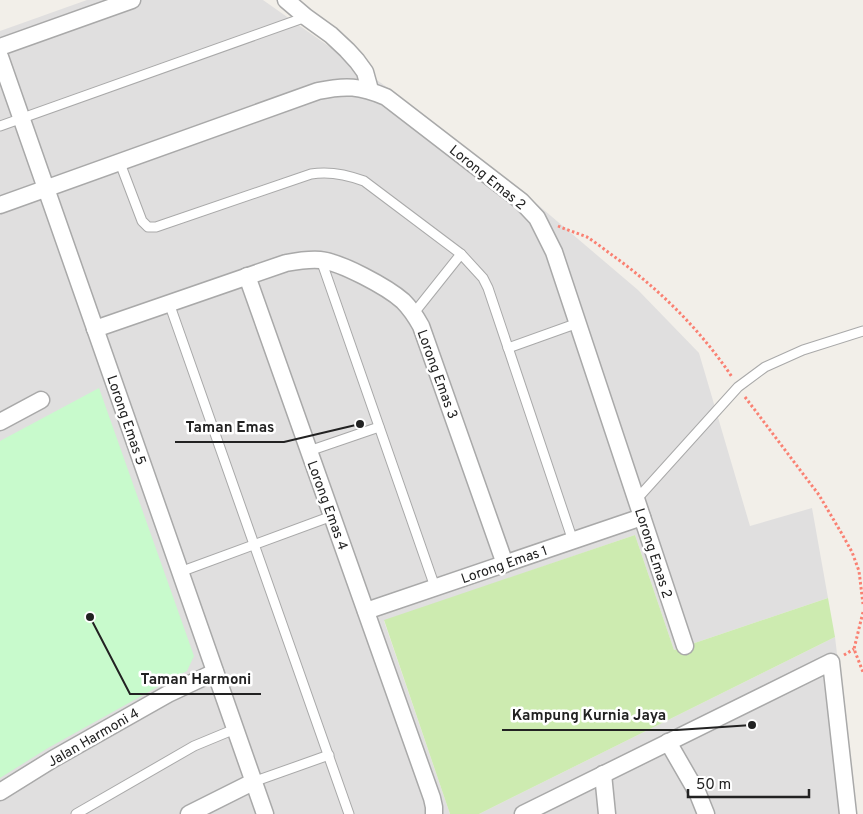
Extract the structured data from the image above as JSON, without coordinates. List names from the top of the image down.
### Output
{
  "streets": {
    "street": [
      "Lorong Emas 2",
      "Lorong Emas 3",
      "Lorong Emas 5",
      "Lorong Emas 4",
      "Lorong Emas 1",
      "Jalan Harmoni 4"
    ]
  },
  "crossings": [
    ["Lorong Emas 2", "Lorong Emas 5"],
    ["Lorong Emas 2", "Lorong Emas 1"],
    ["Lorong Emas 3", "Lorong Emas 5"],
    ["Lorong Emas 3", "Lorong Emas 4"],
    ["Lorong Emas 3", "Lorong Emas 1"],
    ["Lorong Emas 5", "Jalan Harmoni 4"],
    ["Lorong Emas 4", "Lorong Emas 1"]
  ],
  "places": ["Taman Emas", "Taman Harmoni", "Kampung Kurnia Jaya"],
  "scale_bar": "50 m"
}
